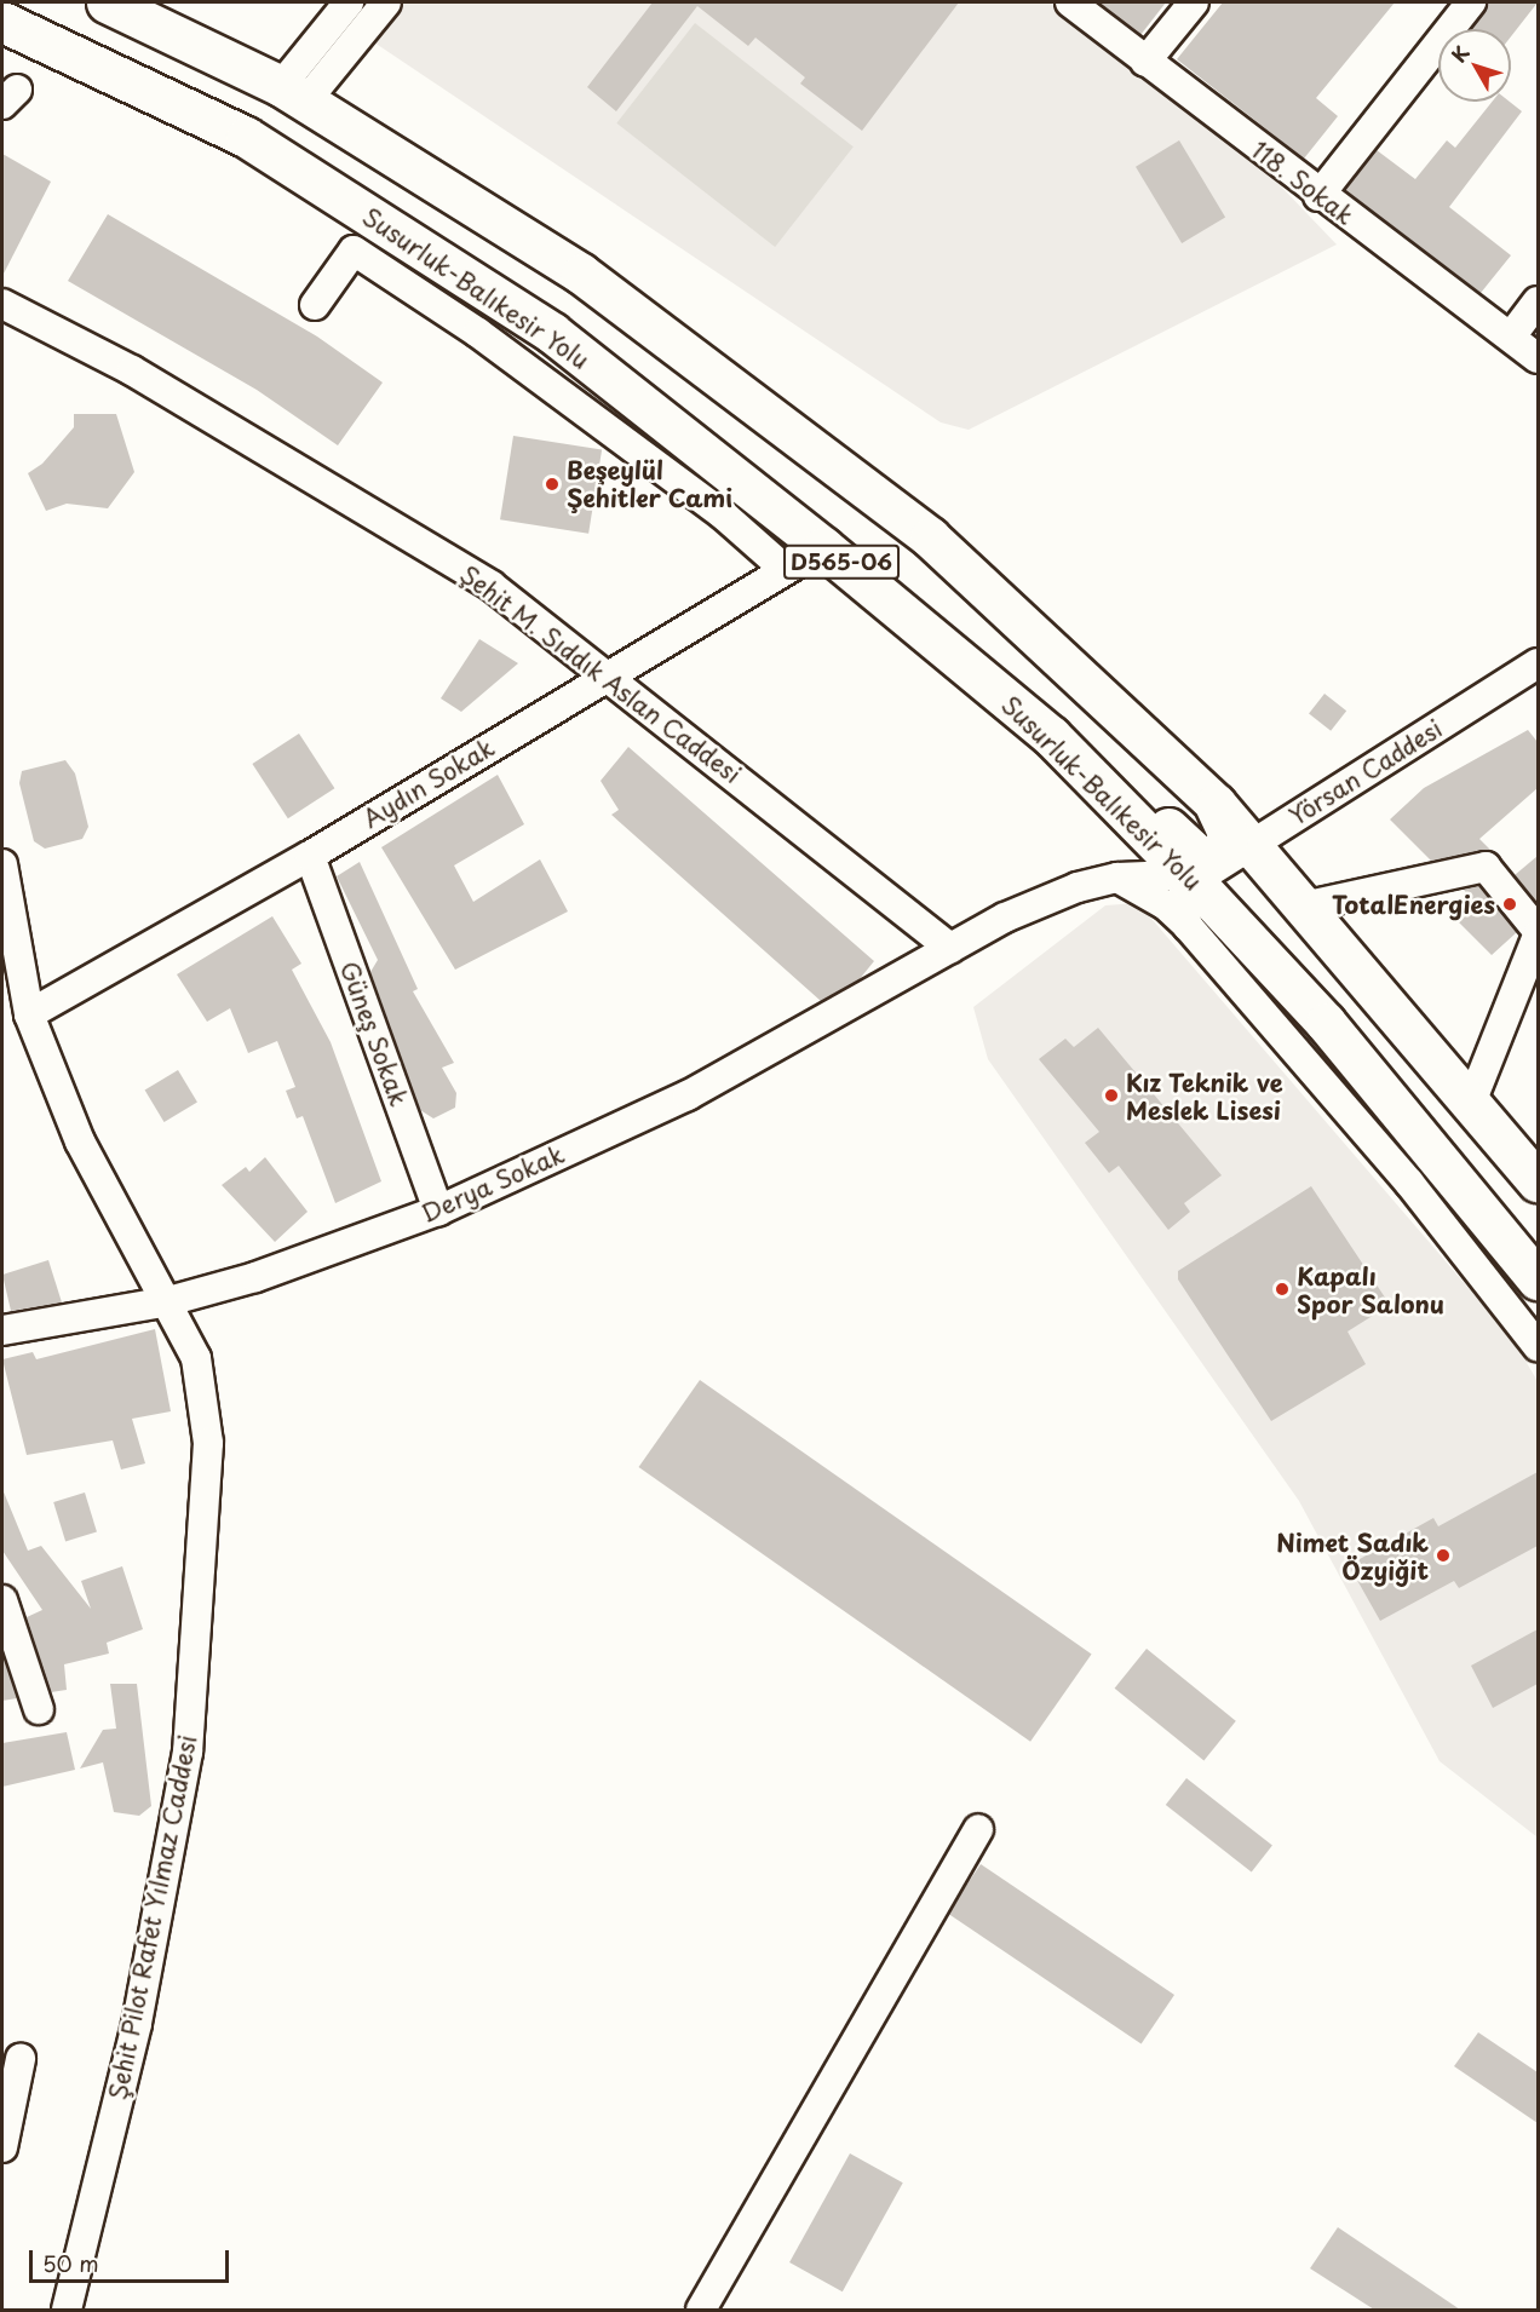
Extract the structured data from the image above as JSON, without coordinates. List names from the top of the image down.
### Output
{
  "streets": {
    "highway": ["Susurluk-Balıkesir Yolu", "D565-06"],
    "street": [
      "118. Sokak",
      "Şehit M. Sıddık Aslan Caddesi",
      "Yörsan Caddesi",
      "Aydın Sokak",
      "Güneş Sokak",
      "Derya Sokak",
      "Şehit Pilot Rafet Yılmaz Caddesi"
    ]
  },
  "crossings": [
    ["Susurluk-Balıkesir Yolu", "Yörsan Caddesi"],
    ["Susurluk-Balıkesir Yolu", "Aydın Sokak"],
    ["Susurluk-Balıkesir Yolu", "Derya Sokak"],
    ["D565-06", "Yörsan Caddesi"],
    ["Şehit M. Sıddık Aslan Caddesi", "Aydın Sokak"],
    ["Şehit M. Sıddık Aslan Caddesi", "Derya Sokak"],
    ["Yörsan Caddesi", "Derya Sokak"],
    ["Aydın Sokak", "Güneş Sokak"],
    ["Aydın Sokak", "Şehit Pilot Rafet Yılmaz Caddesi"],
    ["Güneş Sokak", "Derya Sokak"],
    ["Derya Sokak", "Şehit Pilot Rafet Yılmaz Caddesi"]
  ],
  "places": [
    "Beşeylül Şehitler Cami",
    "TotalEnergies",
    "Kız Teknik ve Meslek Lisesi",
    "Kapalı Spor Salonu",
    "Nimet Sadık Özyiğit"
  ],
  "scale_bar": "50 m",
  "north": "top left"
}
